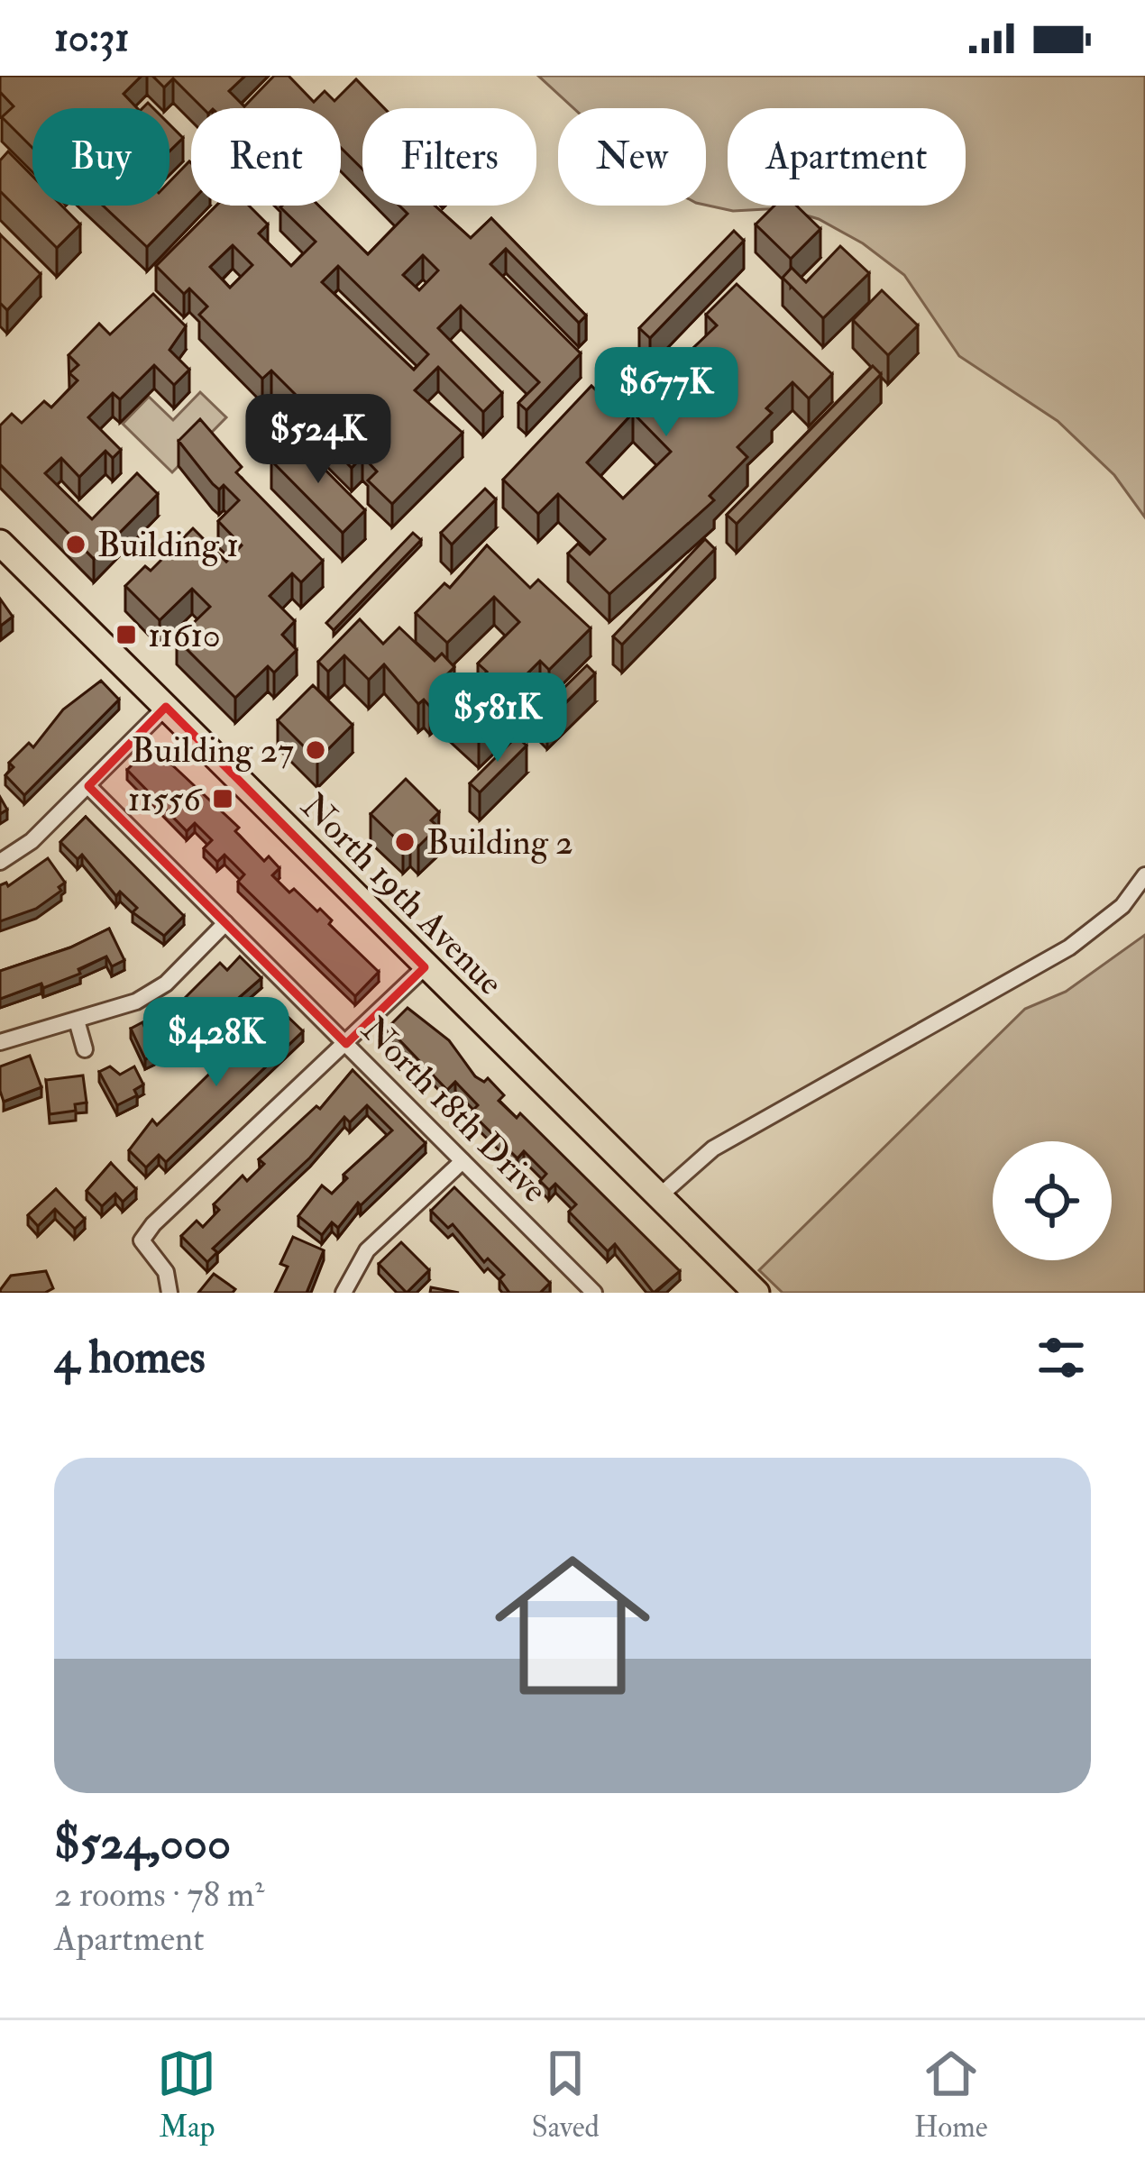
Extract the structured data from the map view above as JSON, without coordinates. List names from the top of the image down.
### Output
{
  "streets": {
    "main road": ["North 19th Avenue"],
    "street": ["North 18th Drive"]
  },
  "places": {
    "other": ["Building 1", "Building 27", "Building 2"],
    "transit": ["11610", "11556"]
  },
  "page": {
    "status": "10:31",
    "chip": [
      "Buy",
      "Rent",
      "Filters",
      "New",
      "Apartment"
    ],
    "price": [
      "$677K",
      "$524K",
      "$581K",
      "$428K"
    ],
    "heading": "4 homes",
    "list": [
      {
        "name": "$524,000",
        "note": "2 rooms · 78 m² · Apartment"
      }
    ],
    "tabs": ["Map", "Saved", "Home"]
  }
}
